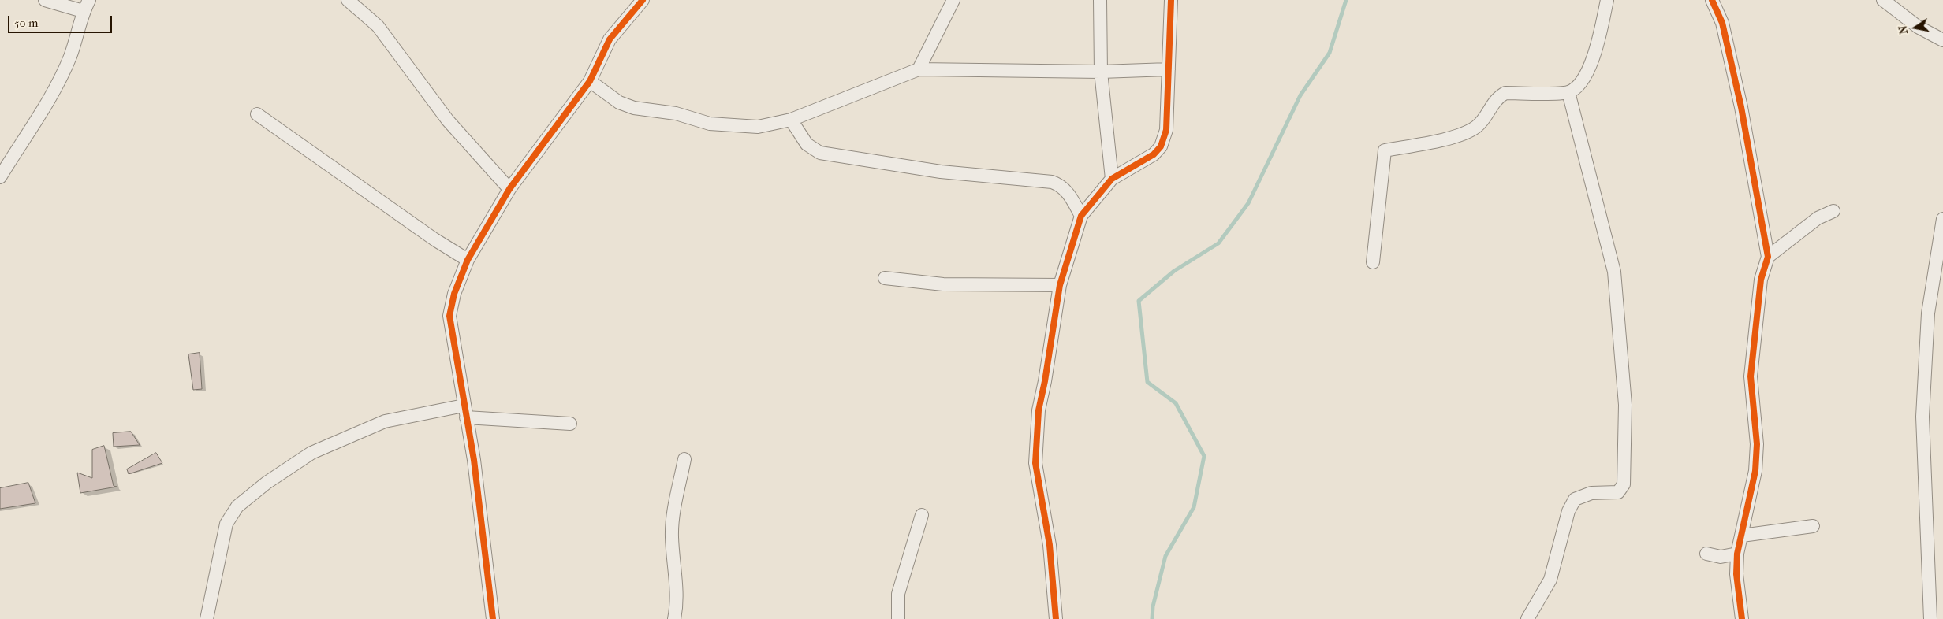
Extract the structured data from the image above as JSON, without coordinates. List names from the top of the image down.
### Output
{
  "scale_bar": "50 m",
  "north": "left"
}
